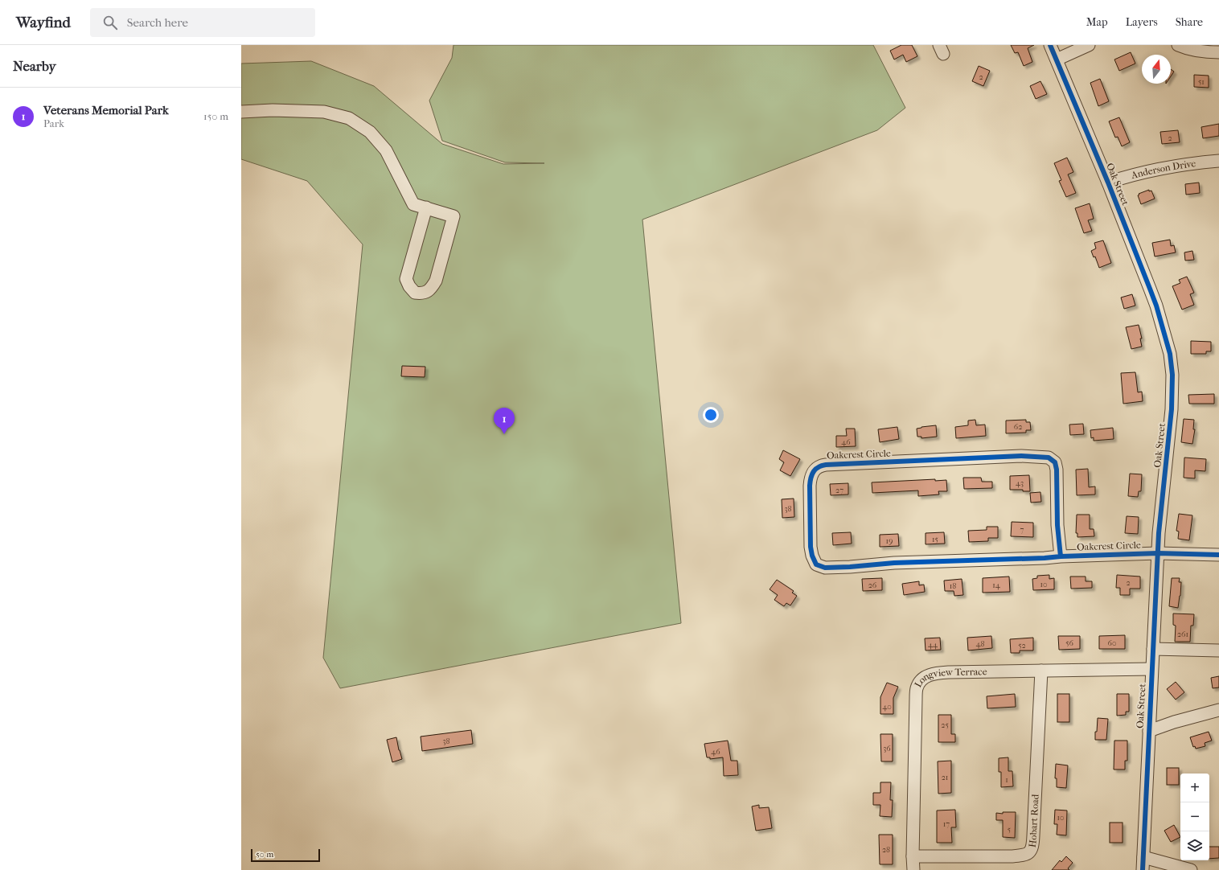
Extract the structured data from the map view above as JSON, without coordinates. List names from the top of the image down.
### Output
{
  "streets": {
    "street": [
      "Anderson Drive",
      "Oak Street",
      "Oakcrest Circle",
      "Longview Terrace",
      "Hobart Road"
    ]
  },
  "crossings": [
    ["Anderson Drive", "Oak Street"],
    ["Oak Street", "Oakcrest Circle"],
    ["Oak Street", "Longview Terrace"],
    ["Longview Terrace", "Hobart Road"]
  ],
  "house_numbers": [
    "2",
    "51",
    "2",
    "62",
    "46",
    "43",
    "27",
    "38",
    "7",
    "15",
    "19",
    "2",
    "10",
    "26",
    "14",
    "18",
    "261",
    "56",
    "60",
    "48",
    "44",
    "52",
    "40",
    "25",
    "38",
    "36",
    "46",
    "21",
    "1",
    "10",
    "17",
    "5",
    "28"
  ],
  "scale_bar": "50 m",
  "north": "top",
  "page": {
    "header": "Wayfind",
    "search": "Search here",
    "nav": ["Map", "Layers", "Share"],
    "heading": "Nearby",
    "list": [
      {
        "mark": "1",
        "name": "Veterans Memorial Park",
        "note": "Park",
        "value": "150 m"
      }
    ],
    "pins": "1",
    "map_buttons": ["+", "−"],
    "scale": "50 m"
  }
}
